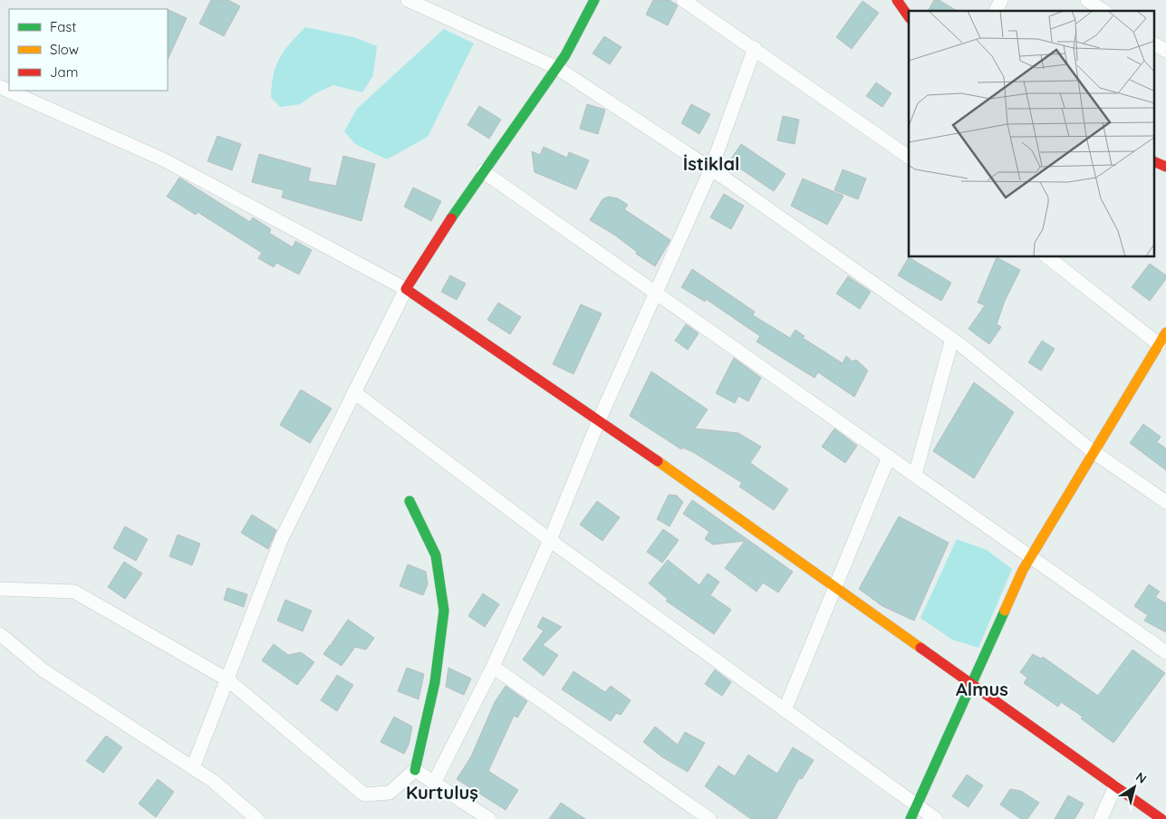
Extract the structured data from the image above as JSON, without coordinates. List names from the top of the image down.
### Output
{
  "districts": ["İstiklal", "Almus", "Kurtuluş"],
  "legend": ["Fast", "Slow", "Jam"],
  "north": "top right"
}
